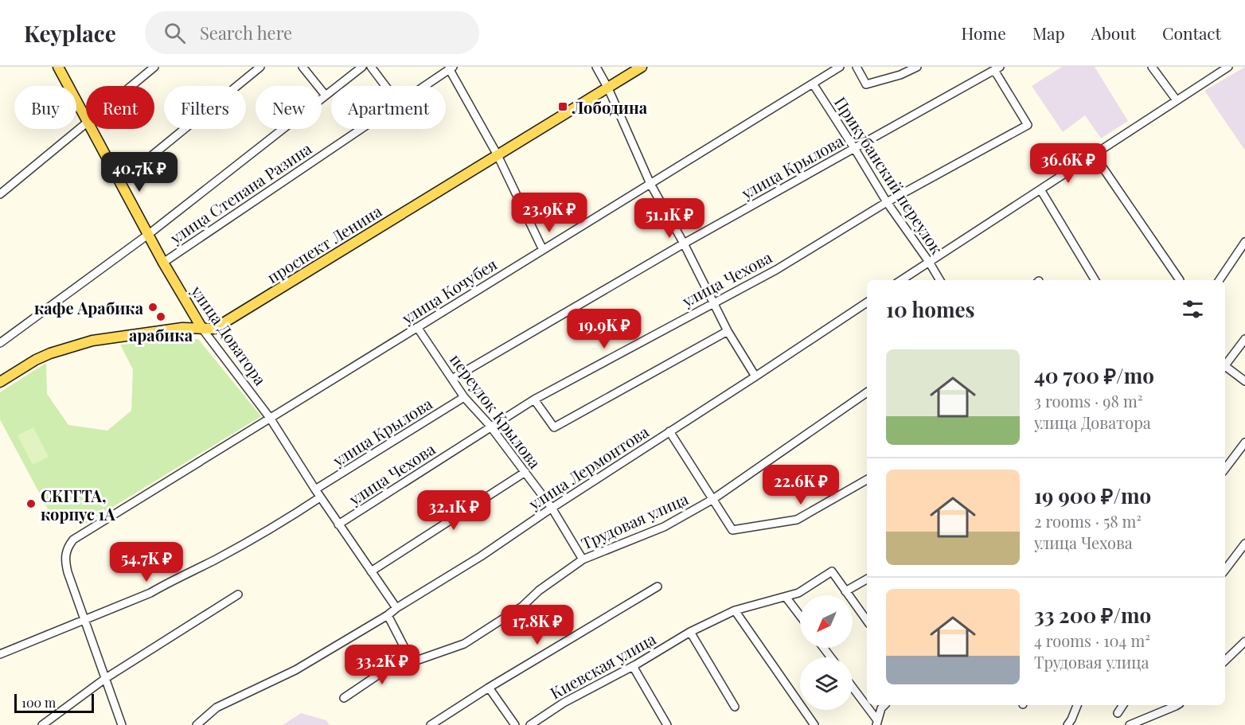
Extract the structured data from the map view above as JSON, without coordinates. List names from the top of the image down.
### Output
{
  "streets": {
    "main road": ["проспект Ленина", "улица Доватора"],
    "street": [
      "улица Крылова",
      "Прикубанский переулок",
      "улица Степана Разина",
      "улица Чехова",
      "улица Кочубея",
      "переулок Крылова",
      "улица Лермонтова",
      "Трудовая улица",
      "Киевская улица"
    ]
  },
  "crossings": [
    ["улица Крылова", "Прикубанский переулок"],
    ["улица Крылова", "улица Чехова"],
    ["улица Крылова", "улица Доватора"],
    ["улица Крылова", "переулок Крылова"],
    ["Прикубанский переулок", "улица Чехова"],
    ["Прикубанский переулок", "улица Кочубея"],
    ["улица Степана Разина", "улица Доватора"],
    ["проспект Ленина", "улица Доватора"],
    ["улица Чехова", "улица Доватора"],
    ["улица Чехова", "переулок Крылова"],
    ["улица Кочубея", "улица Доватора"],
    ["улица Кочубея", "переулок Крылова"],
    ["улица Доватора", "улица Лермонтова"],
    ["переулок Крылова", "улица Лермонтова"],
    ["переулок Крылова", "Трудовая улица"]
  ],
  "places": {
    "transit": ["Лободина"],
    "other": ["кафе Арабика", "арабика", "СКГГТА, корпус 1А"]
  },
  "scale_bar": "100 m",
  "north": "bottom left",
  "page": {
    "header": "Keyplace",
    "search": "Search here",
    "nav": [
      "Home",
      "Map",
      "About",
      "Contact"
    ],
    "chip": [
      "Buy",
      "Rent",
      "Filters",
      "New",
      "Apartment"
    ],
    "price": [
      "36.6K ₽",
      "40.7K ₽",
      "23.9K ₽",
      "51.1K ₽",
      "19.9K ₽",
      "22.6K ₽",
      "32.1K ₽",
      "54.7K ₽",
      "17.8K ₽",
      "33.2K ₽"
    ],
    "heading": "10 homes",
    "list": [
      {
        "name": "40 700 ₽/mo",
        "note": "3 rooms · 98 m² · улица Доватора"
      },
      {
        "name": "19 900 ₽/mo",
        "note": "2 rooms · 58 m² · улица Чехова"
      },
      {
        "name": "33 200 ₽/mo",
        "note": "4 rooms · 104 m² · Трудовая улица"
      }
    ],
    "scale": "100 m"
  }
}
